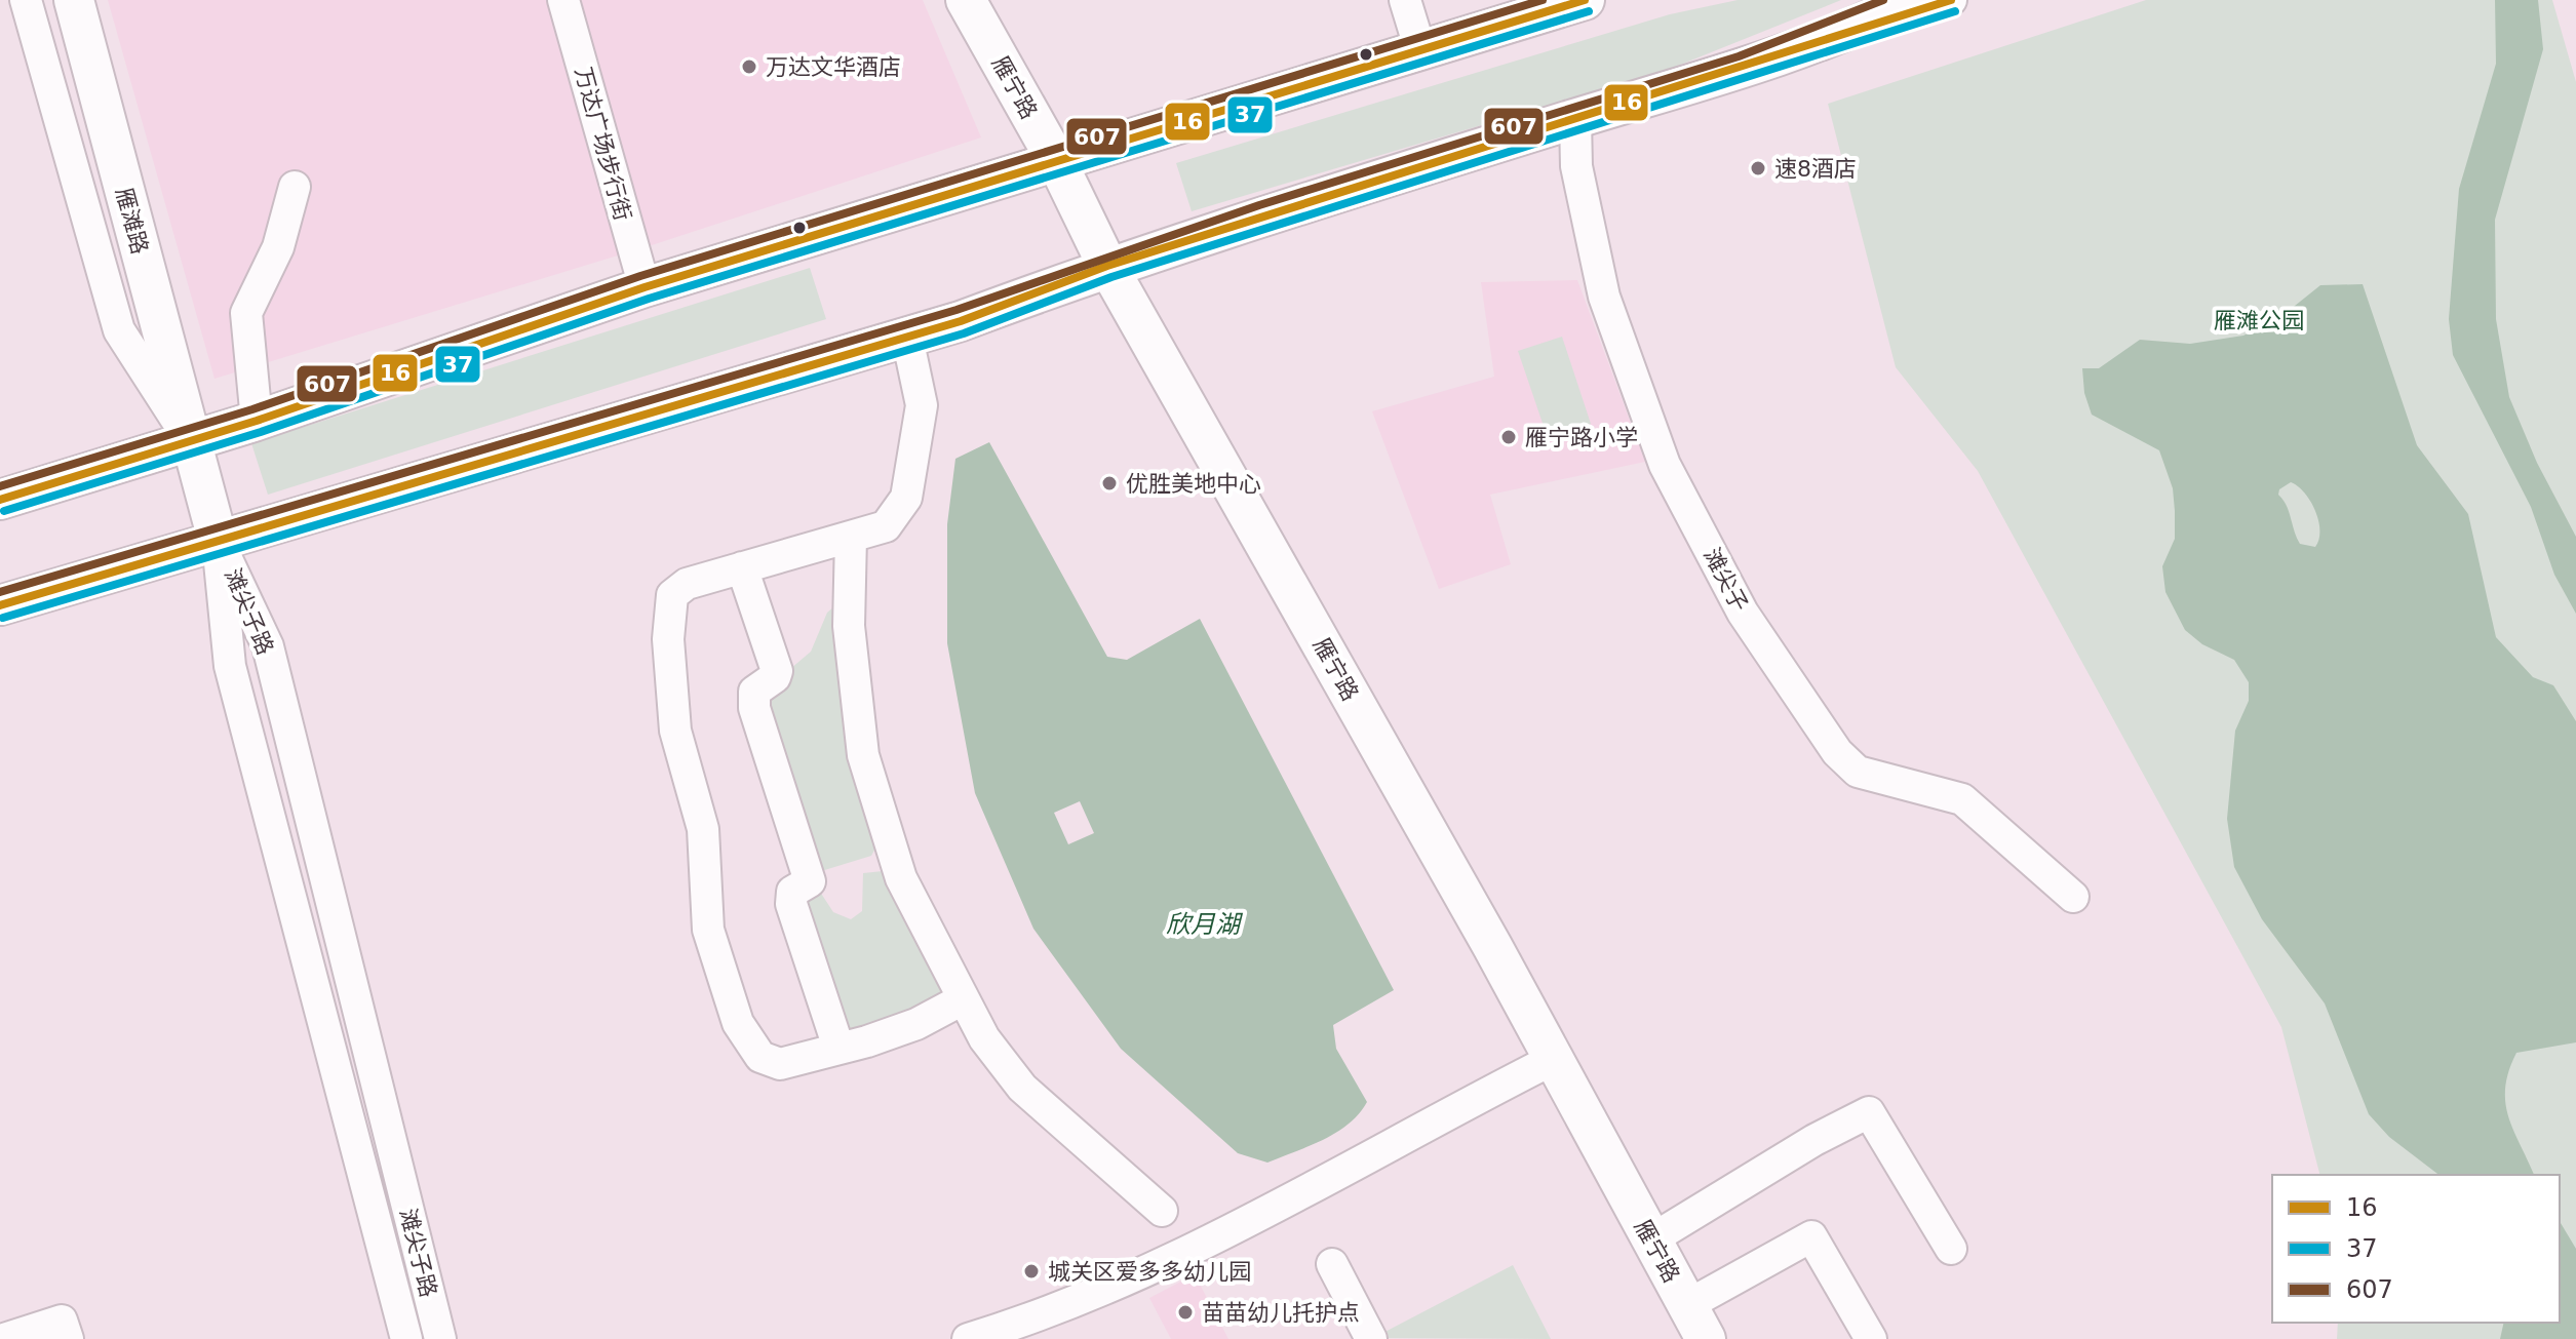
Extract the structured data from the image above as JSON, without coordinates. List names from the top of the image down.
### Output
{
  "streets": {
    "main road": ["雁宁路", "雁滩路"],
    "street": ["万达广场步行街", "滩尖子", "滩尖子路"]
  },
  "crossings": [
    ["雁滩路", "滩尖子路"]
  ],
  "water": ["欣月湖"],
  "parks": ["雁滩公园"],
  "places": [
    "万达文华酒店",
    "速8酒店",
    "雁宁路小学",
    "优胜美地中心",
    "城关区爱多多幼儿园",
    "苗苗幼儿托护点"
  ],
  "lines": ["transit line 16", "transit line 607", "transit line 37"],
  "legend": ["16", "37", "607"]
}
